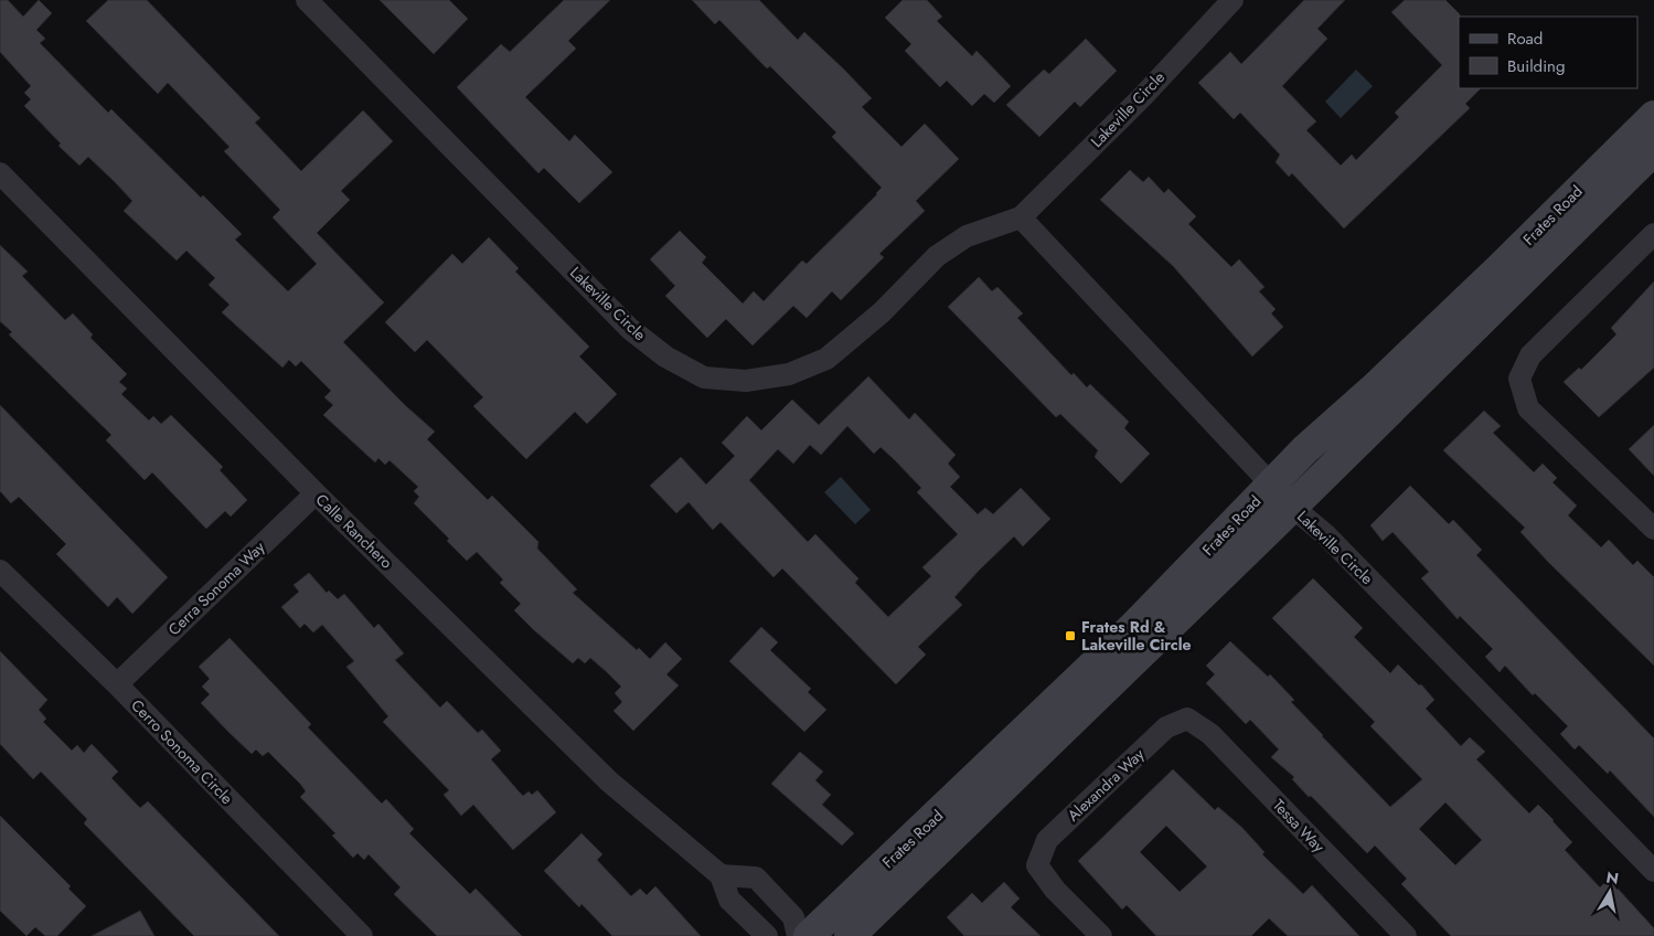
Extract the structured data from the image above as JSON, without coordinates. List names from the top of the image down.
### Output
{
  "streets": {
    "street": [
      "Lakeville Circle",
      "Frates Road",
      "Calle Ranchero",
      "Cerra Sonoma Way",
      "Cerro Sonoma Circle",
      "Alexandra Way",
      "Tessa Way"
    ]
  },
  "crossings": [
    ["Lakeville Circle", "Frates Road"],
    ["Calle Ranchero", "Cerra Sonoma Way"],
    ["Cerra Sonoma Way", "Cerro Sonoma Circle"],
    ["Alexandra Way", "Tessa Way"]
  ],
  "places": {
    "transit": ["Frates Rd & Lakeville Circle"]
  },
  "legend": ["Road", "Building"],
  "north": "top"
}
